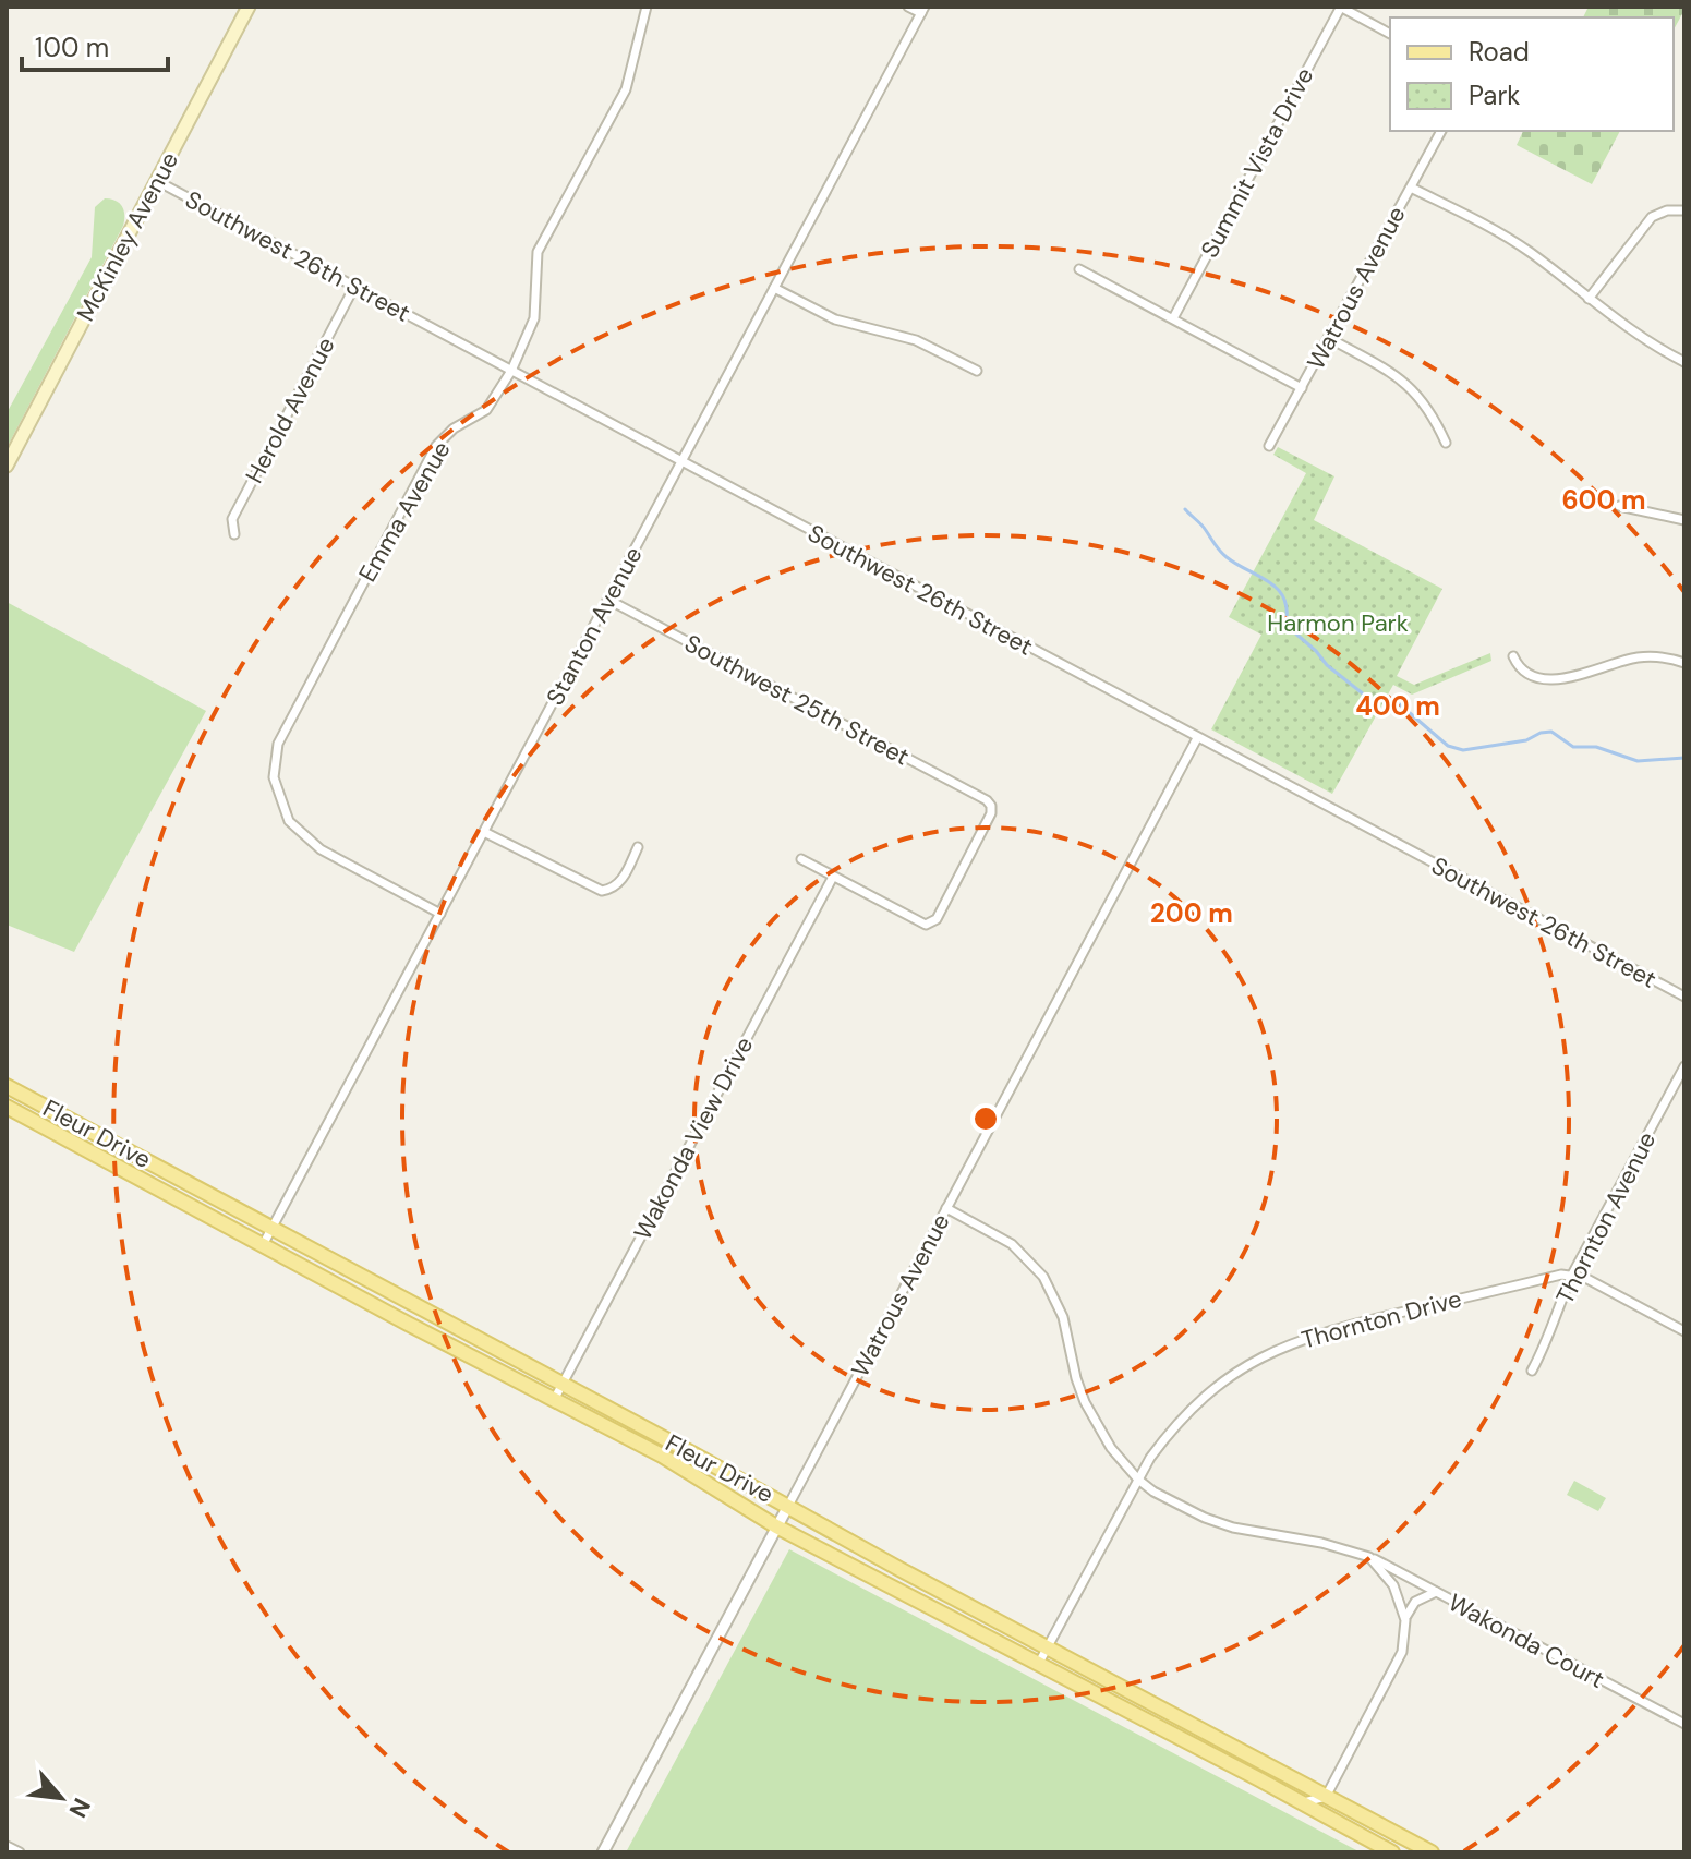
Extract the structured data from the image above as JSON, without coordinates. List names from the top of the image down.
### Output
{
  "streets": {
    "main road": ["McKinley Avenue", "Fleur Drive"],
    "street": [
      "Summit Vista Drive",
      "Southwest 26th Street",
      "Watrous Avenue",
      "Herold Avenue",
      "Emma Avenue",
      "Stanton Avenue",
      "Southwest 25th Street",
      "Wakonda View Drive",
      "Thornton Avenue",
      "Thornton Drive",
      "Wakonda Court"
    ]
  },
  "crossings": [
    ["McKinley Avenue", "Southwest 26th Street"],
    ["Southwest 26th Street", "Watrous Avenue"],
    ["Southwest 26th Street", "Herold Avenue"],
    ["Southwest 26th Street", "Emma Avenue"],
    ["Southwest 26th Street", "Stanton Avenue"],
    ["Watrous Avenue", "Fleur Drive"],
    ["Watrous Avenue", "Wakonda Court"],
    ["Emma Avenue", "Stanton Avenue"],
    ["Stanton Avenue", "Southwest 25th Street"],
    ["Stanton Avenue", "Fleur Drive"],
    ["Southwest 25th Street", "Wakonda View Drive"],
    ["Fleur Drive", "Wakonda View Drive"],
    ["Fleur Drive", "Thornton Drive"],
    ["Thornton Avenue", "Thornton Drive"],
    ["Thornton Drive", "Wakonda Court"]
  ],
  "parks": ["Harmon Park"],
  "legend": ["Road", "Park"],
  "scale_bar": "100 m",
  "north": "bottom right",
  "rings": ["600 m", "400 m", "200 m"]
}
